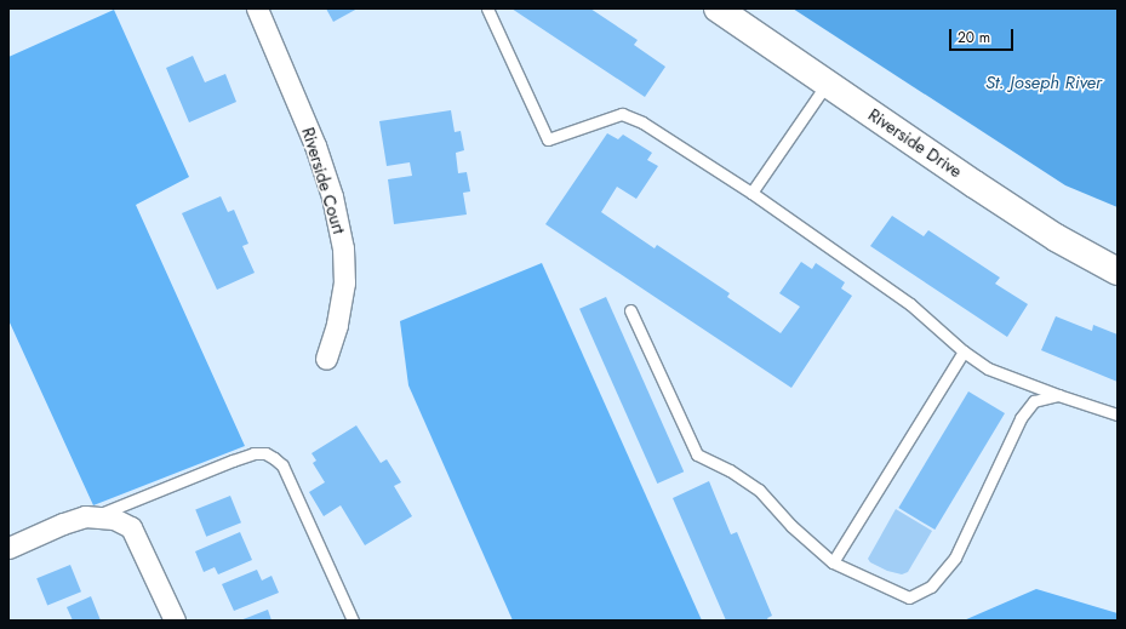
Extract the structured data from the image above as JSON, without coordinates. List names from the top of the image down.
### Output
{
  "streets": {
    "street": ["Riverside Drive", "Riverside Court"]
  },
  "water": ["St. Joseph River"],
  "scale_bar": "20 m"
}
